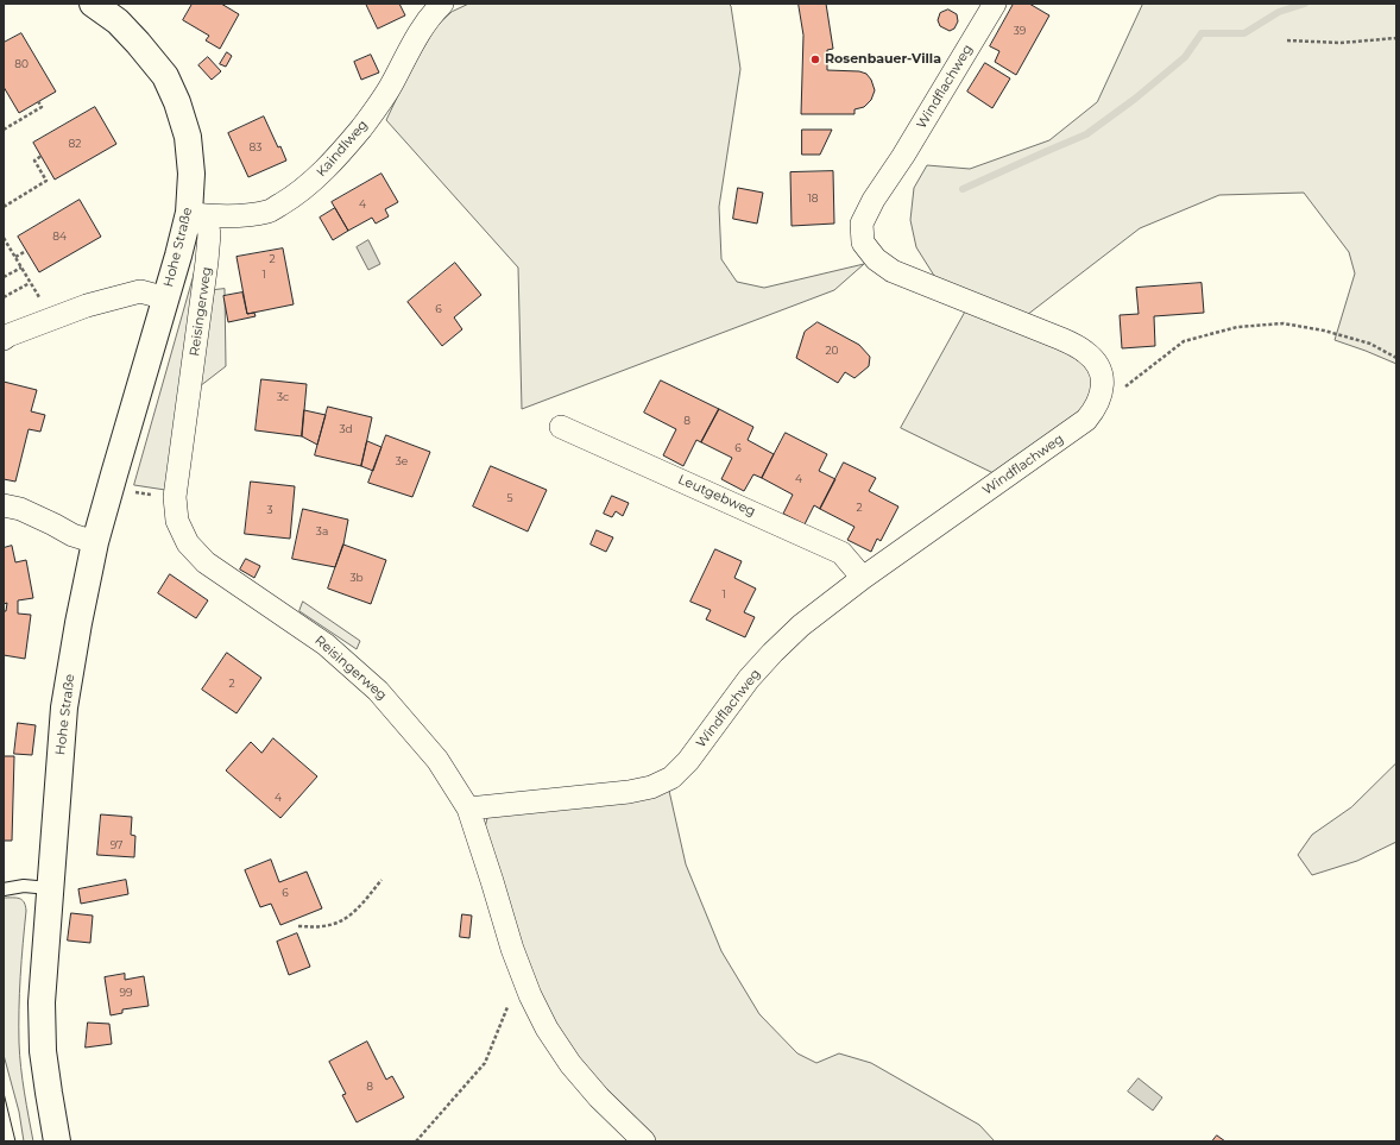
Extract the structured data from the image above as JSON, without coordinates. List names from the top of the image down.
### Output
{
  "streets": {
    "main road": ["Hohe Straße"],
    "street": [
      "Windflachweg",
      "Kaindlweg",
      "Reisingerweg",
      "Leutgebweg"
    ]
  },
  "crossings": [
    ["Windflachweg", "Reisingerweg"],
    ["Windflachweg", "Leutgebweg"],
    ["Kaindlweg", "Hohe Straße"],
    ["Kaindlweg", "Reisingerweg"],
    ["Hohe Straße", "Reisingerweg"]
  ],
  "places": ["Rosenbauer-Villa"],
  "house_numbers": [
    "39",
    "80",
    "82",
    "83",
    "18",
    "4",
    "84",
    "2",
    "1",
    "6",
    "20",
    "3c",
    "8",
    "3d",
    "6",
    "3e",
    "4",
    "5",
    "2",
    "3",
    "3a",
    "3b",
    "1",
    "2",
    "4",
    "97",
    "6",
    "99",
    "8"
  ]
}
